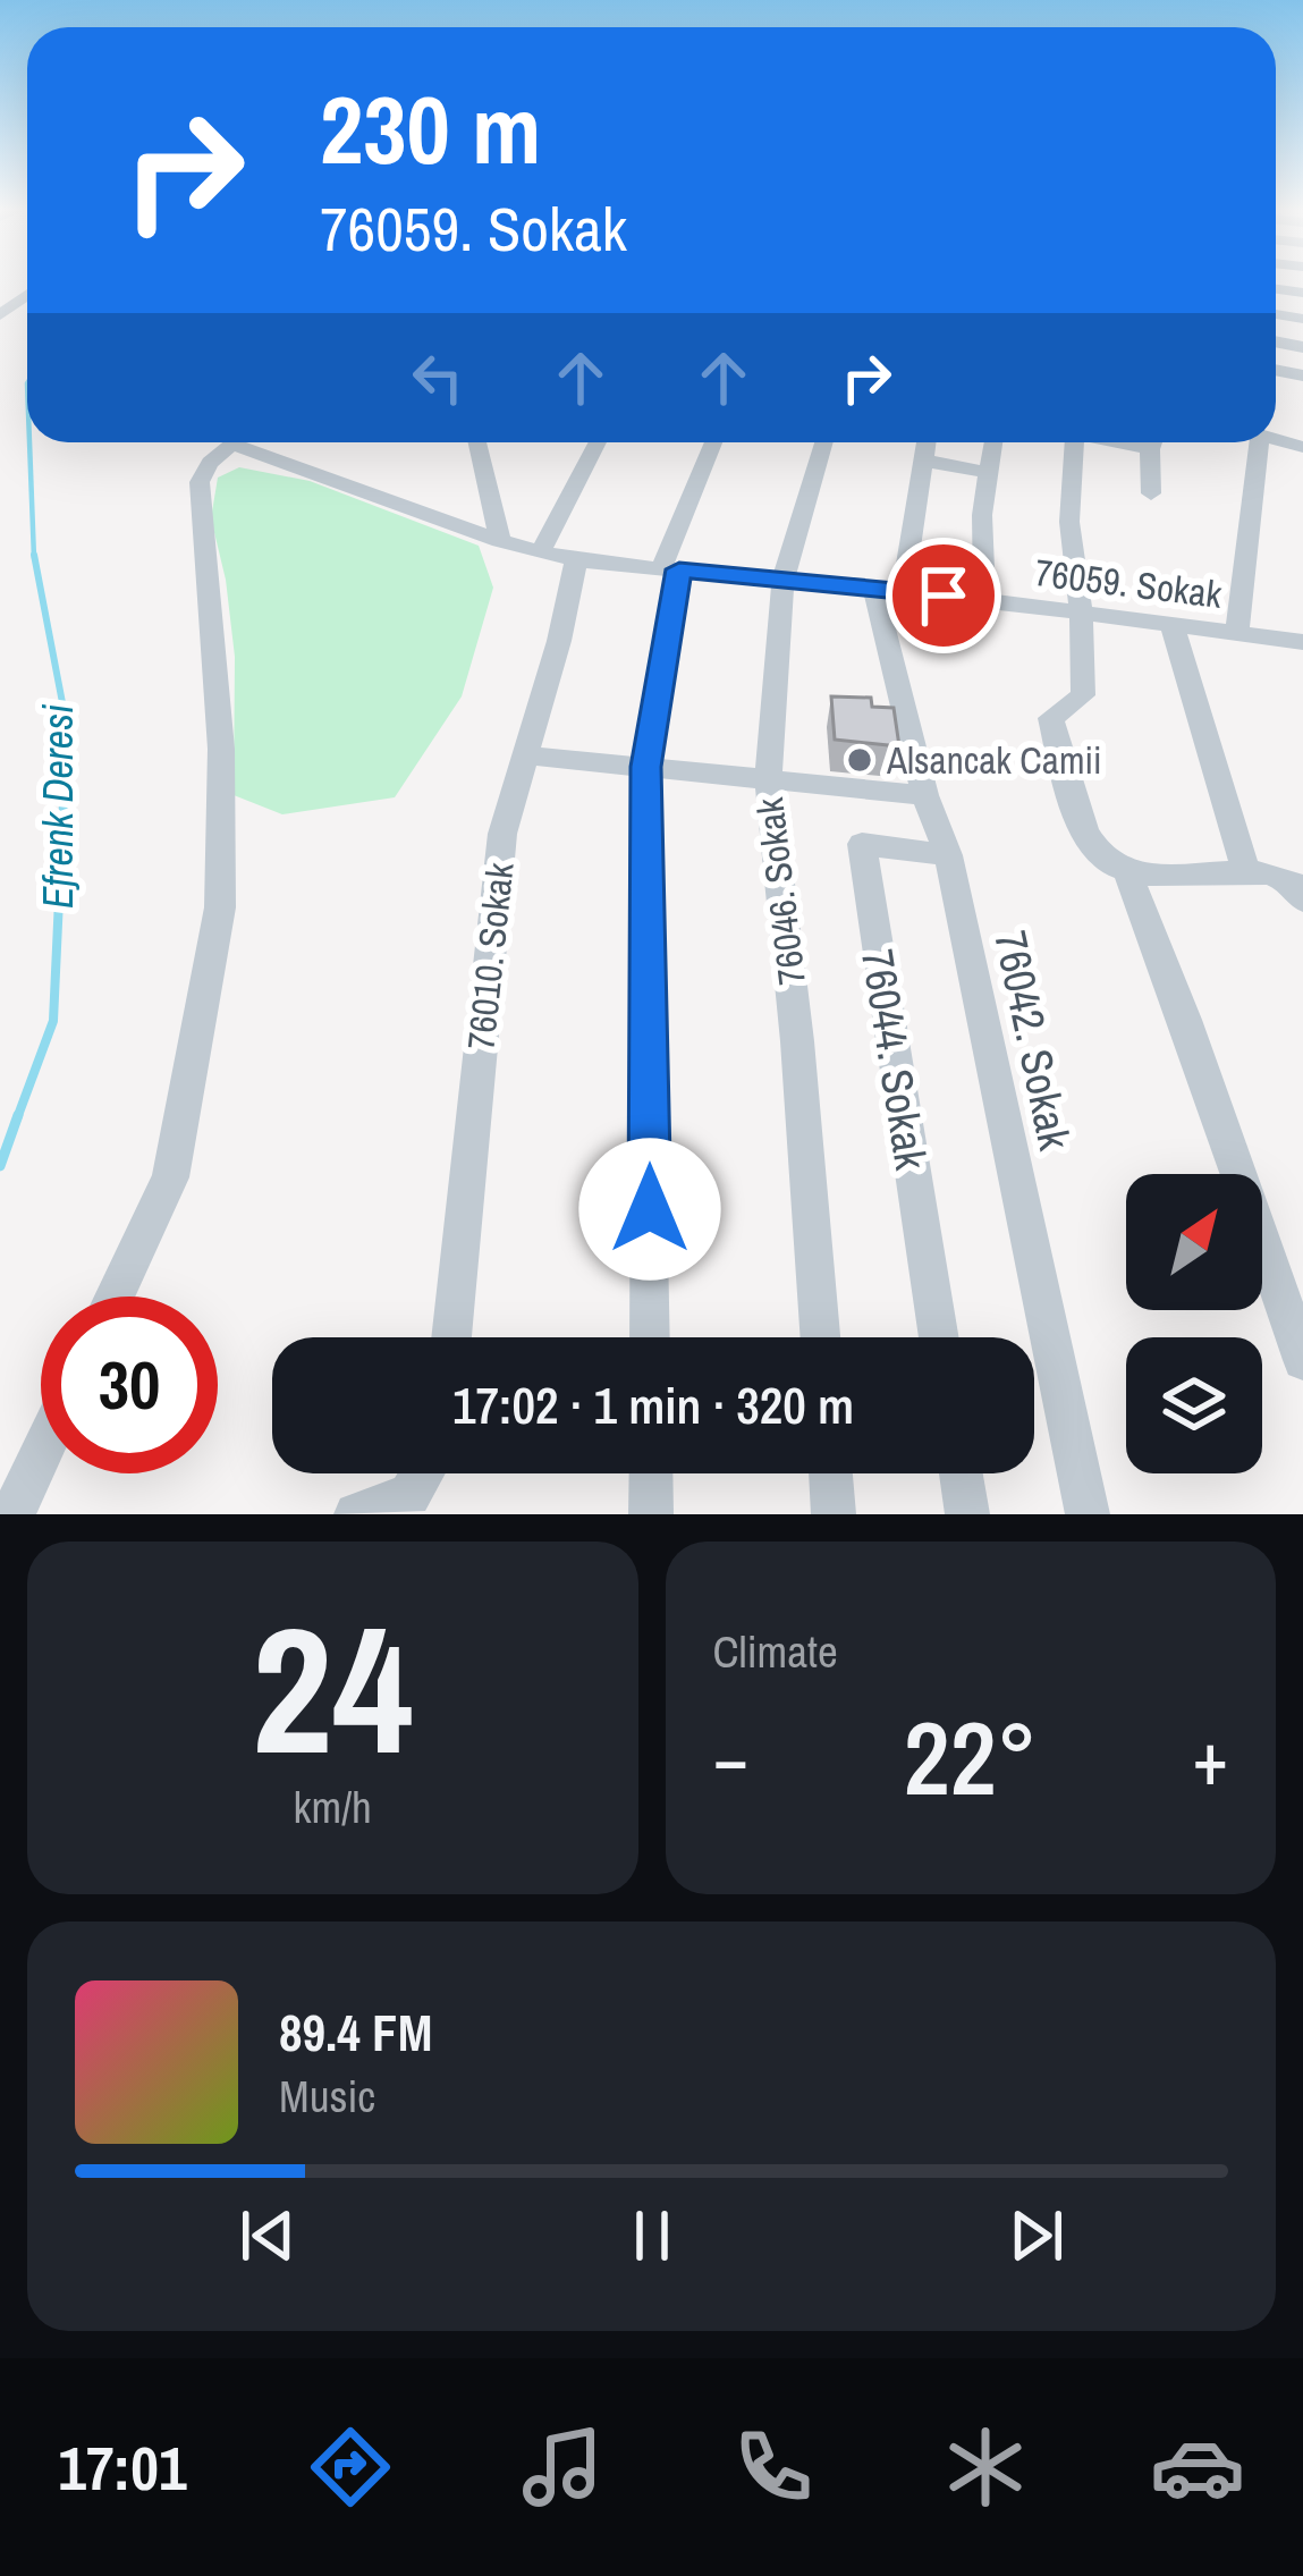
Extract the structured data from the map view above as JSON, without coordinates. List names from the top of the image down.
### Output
{
  "streets": {
    "street": [
      "76059. Sokak",
      "76046. Sokak",
      "76010. Sokak",
      "76042. Sokak",
      "76044. Sokak"
    ]
  },
  "crossings": [
    ["76059. Sokak", "76046. Sokak"],
    ["76059. Sokak", "76010. Sokak"],
    ["76059. Sokak", "76042. Sokak"],
    ["76042. Sokak", "76044. Sokak"]
  ],
  "water": ["Efrenk Deresi"],
  "places": ["Alsancak Camii"],
  "north": "top right",
  "page": {
    "turn": ["230 m", "76059. Sokak"],
    "limit": "30",
    "trip": "17:02 · 1 min · 320 m",
    "tile": [
      ["24", "km/h"],
      "Climate"
    ],
    "heat": ["−", "22°", "+"],
    "song": ["89.4 FM", "Music"],
    "tabs": "17:01"
  }
}
